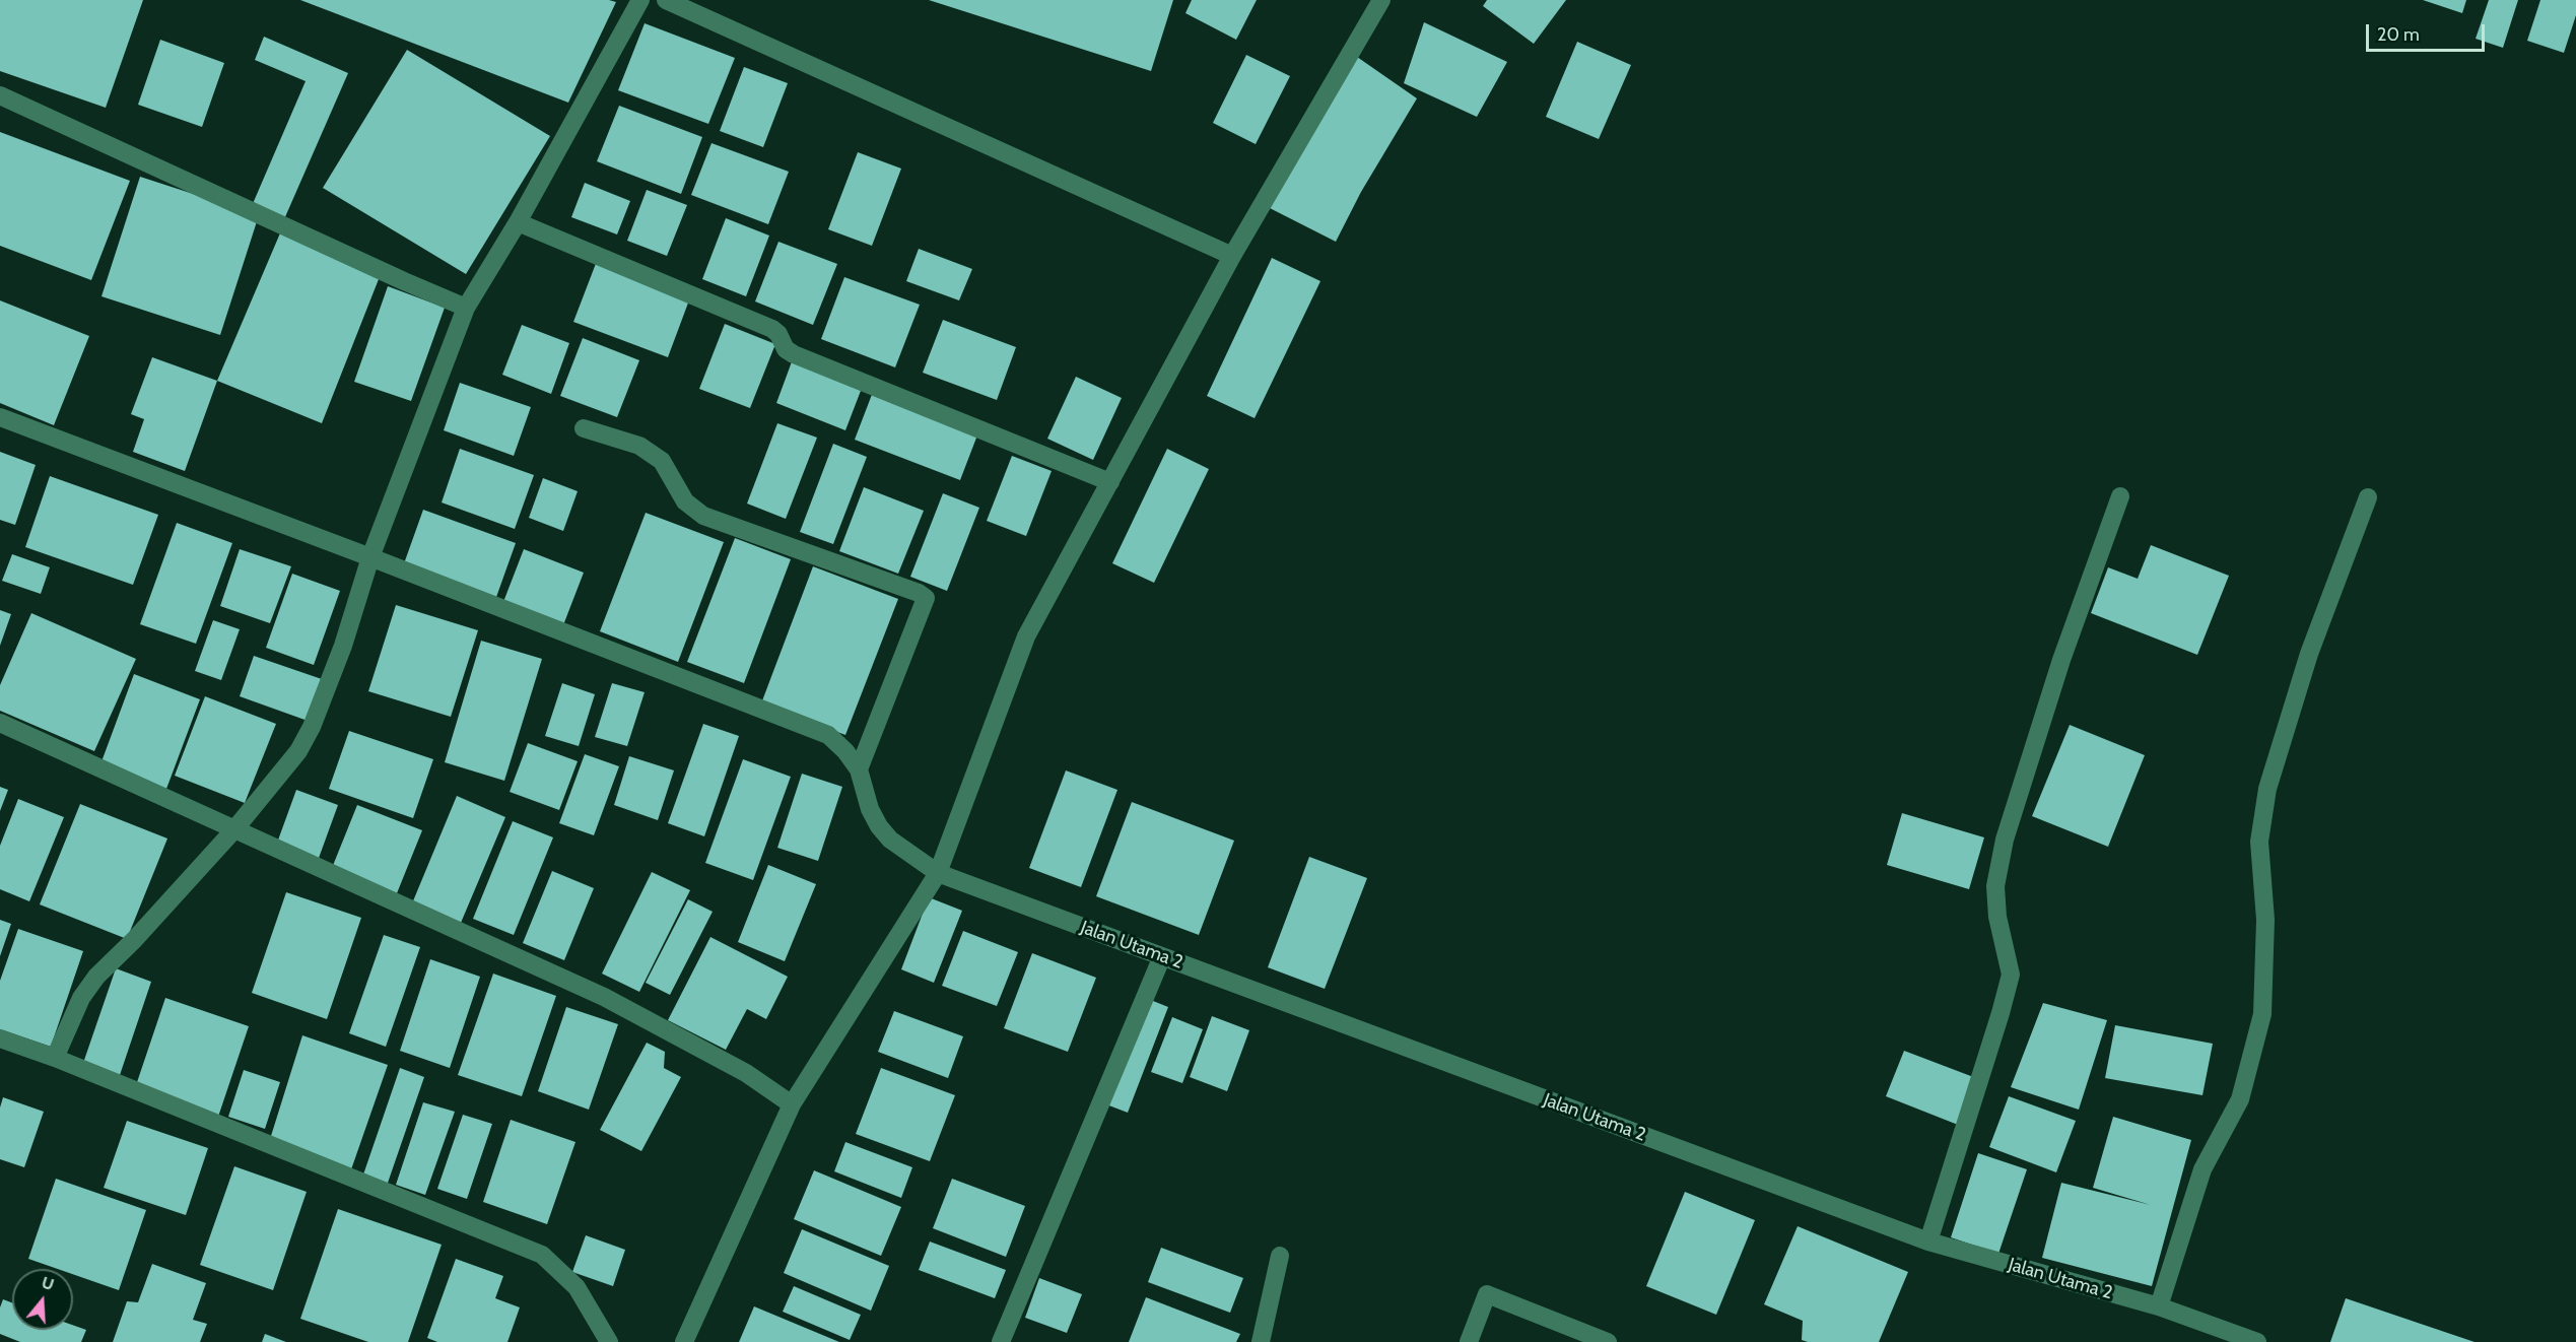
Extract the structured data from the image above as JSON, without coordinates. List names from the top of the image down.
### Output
{
  "streets": {
    "street": ["Jalan Utama 2"]
  },
  "scale_bar": "20 m",
  "north": "top"
}
